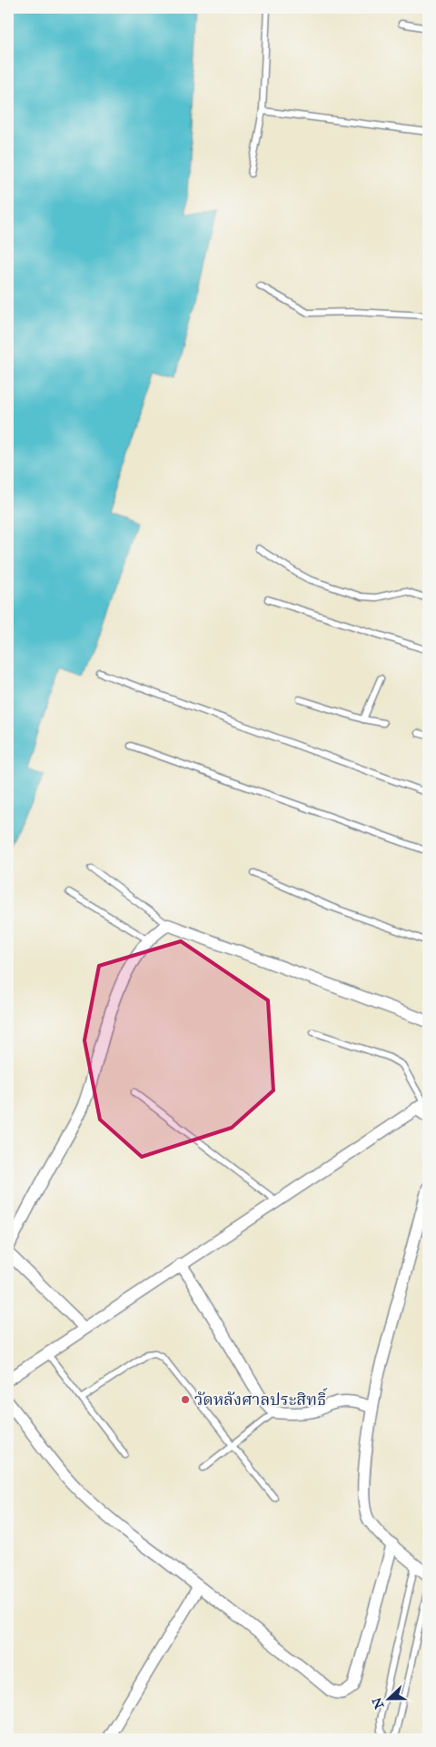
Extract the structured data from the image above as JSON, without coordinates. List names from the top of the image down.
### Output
{
  "places": ["วัดหลังศาลประสิทธิ์"],
  "north": "left"
}
